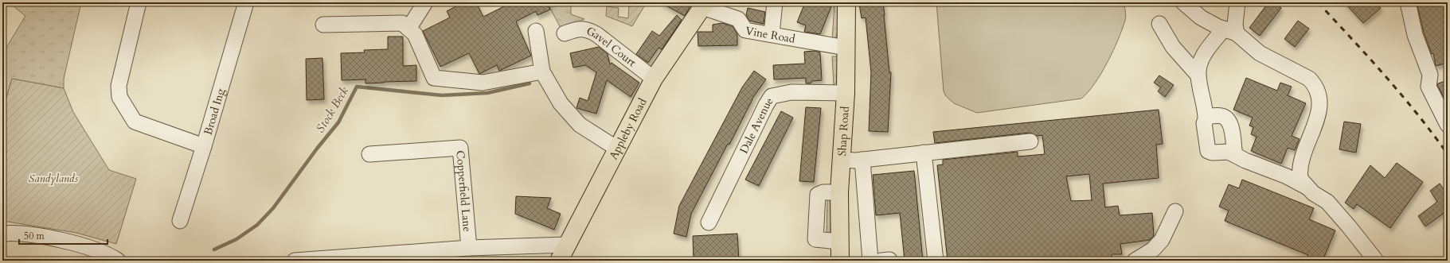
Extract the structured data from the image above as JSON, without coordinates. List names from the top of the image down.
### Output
{
  "streets": {
    "main road": ["Appleby Road", "Shap Road"],
    "street": [
      "Vine Road",
      "Gavel Court",
      "Broad Ing",
      "Dale Avenue",
      "Copperfield Lane"
    ]
  },
  "crossings": [
    ["Vine Road", "Appleby Road"],
    ["Vine Road", "Shap Road"],
    ["Gavel Court", "Appleby Road"],
    ["Dale Avenue", "Shap Road"]
  ],
  "water": ["Stock Beck"],
  "parks": ["Sandylands"],
  "scale_bar": "50 m"
}
